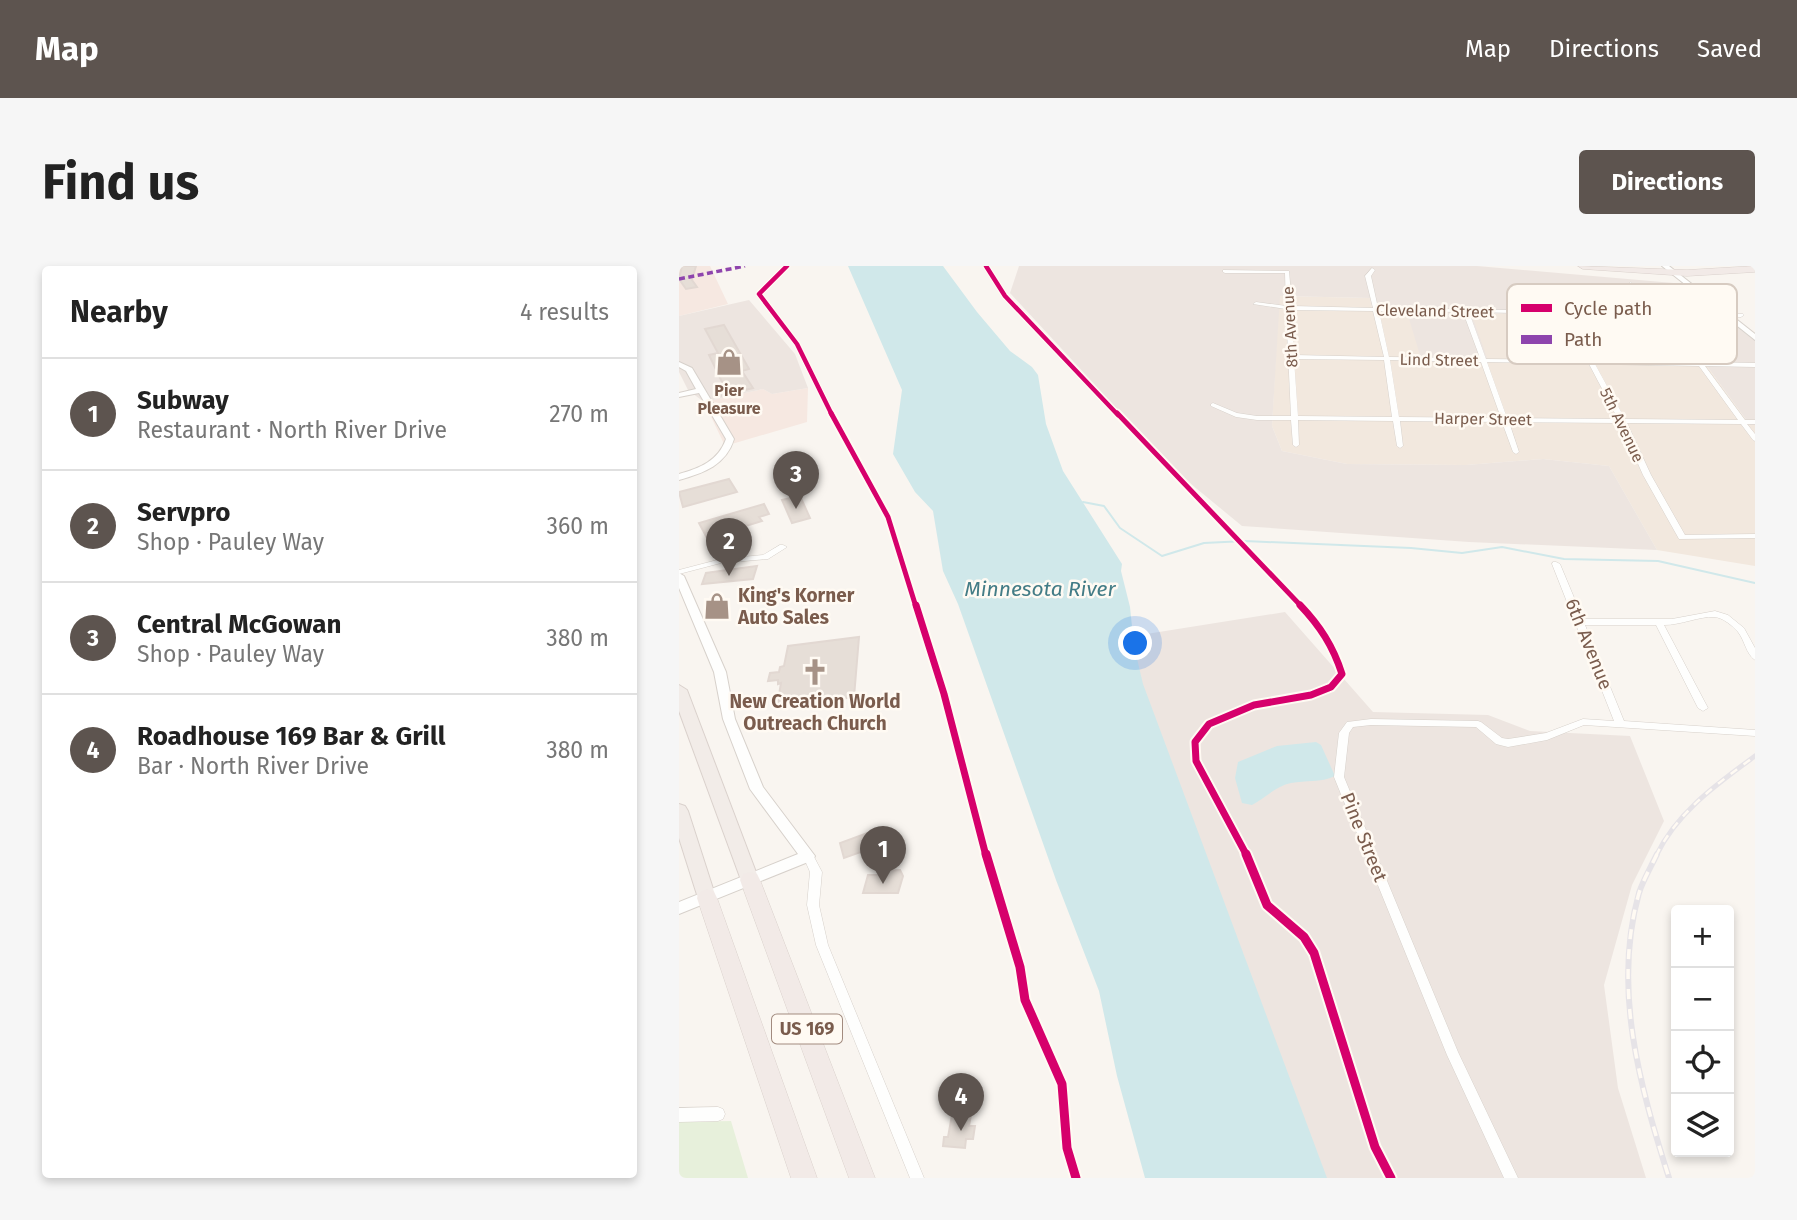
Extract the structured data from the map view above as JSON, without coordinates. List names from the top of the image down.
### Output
{
  "streets": {
    "highway": ["US 169"],
    "street": [
      "Cleveland Street",
      "8th Avenue",
      "Lind Street",
      "Harper Street",
      "5th Avenue",
      "6th Avenue",
      "Pine Street"
    ]
  },
  "crossings": [
    ["Cleveland Street", "8th Avenue"],
    ["8th Avenue", "Lind Street"],
    ["8th Avenue", "Harper Street"],
    ["Harper Street", "5th Avenue"],
    ["6th Avenue", "Pine Street"]
  ],
  "water": ["Minnesota River"],
  "places": {
    "shop": ["Pier Pleasure", "King's Korner Auto Sales"],
    "church": ["New Creation World Outreach Church"]
  },
  "legend": ["Cycle path", "Path"],
  "page": {
    "header": "Map",
    "nav": ["Map", "Directions", "Saved"],
    "buttons": "Directions",
    "title": "Find us",
    "heading": ["Nearby", "4 results"],
    "list": [
      {
        "mark": "1",
        "name": "Subway",
        "note": "Restaurant · North River Drive",
        "value": "270 m"
      },
      {
        "mark": "2",
        "name": "Servpro",
        "note": "Shop · Pauley Way",
        "value": "360 m"
      },
      {
        "mark": "3",
        "name": "Central McGowan",
        "note": "Shop · Pauley Way",
        "value": "380 m"
      },
      {
        "mark": "4",
        "name": "Roadhouse 169 Bar & Grill",
        "note": "Bar · North River Drive",
        "value": "380 m"
      }
    ],
    "pins": [
      "3",
      "2",
      "1",
      "4"
    ],
    "map_buttons": ["+", "−"]
  }
}
